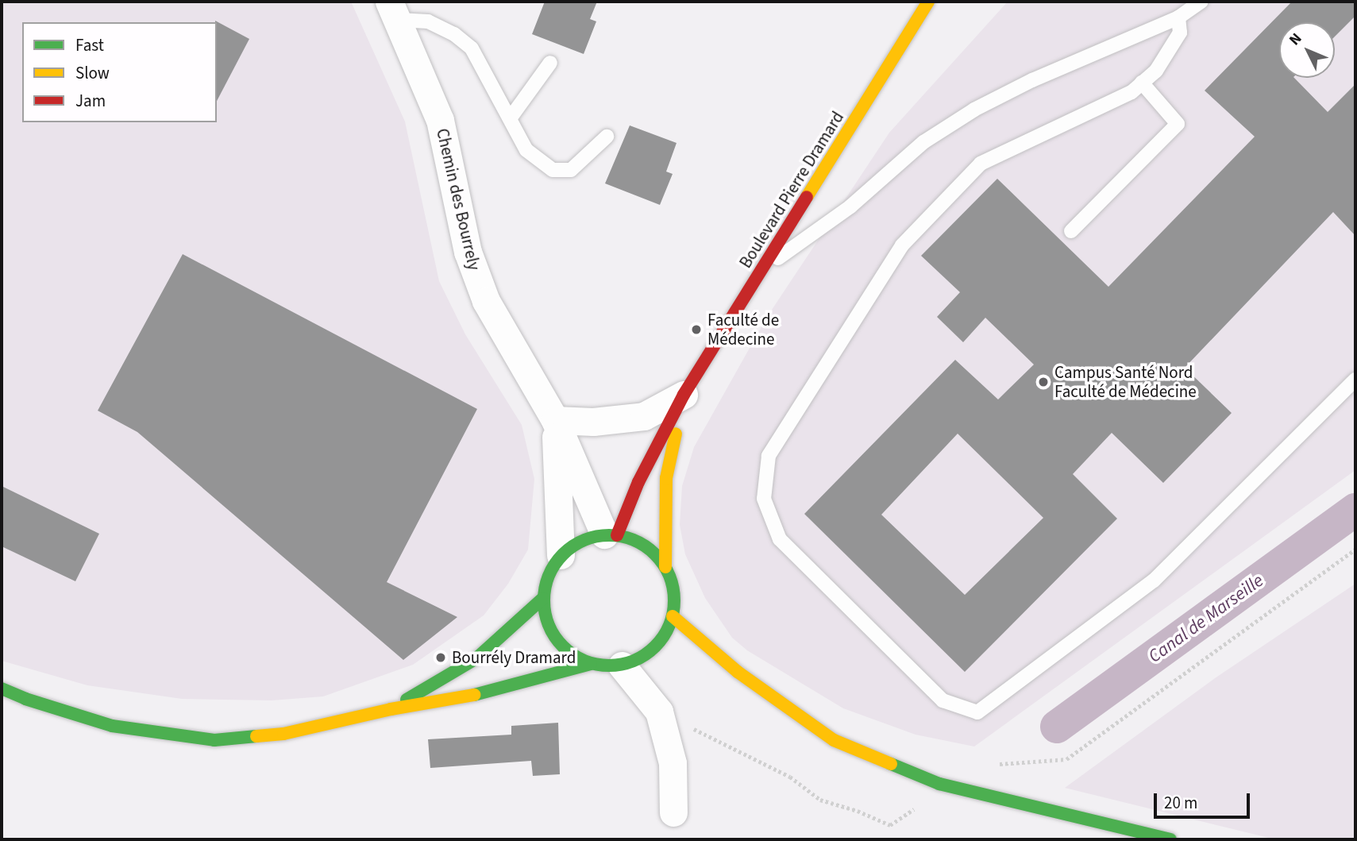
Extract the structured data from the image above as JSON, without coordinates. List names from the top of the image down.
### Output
{
  "streets": {
    "main road": ["Boulevard Pierre Dramard"],
    "street": ["Chemin des Bourrely"]
  },
  "crossings": [
    ["Boulevard Pierre Dramard", "Chemin des Bourrely"]
  ],
  "water": ["Canal de Marseille"],
  "places": ["Faculté de Médecine", "Campus Santé Nord Faculté de Médecine", "Bourrély Dramard"],
  "legend": ["Fast", "Slow", "Jam"],
  "scale_bar": "20 m",
  "north": "top left"
}
